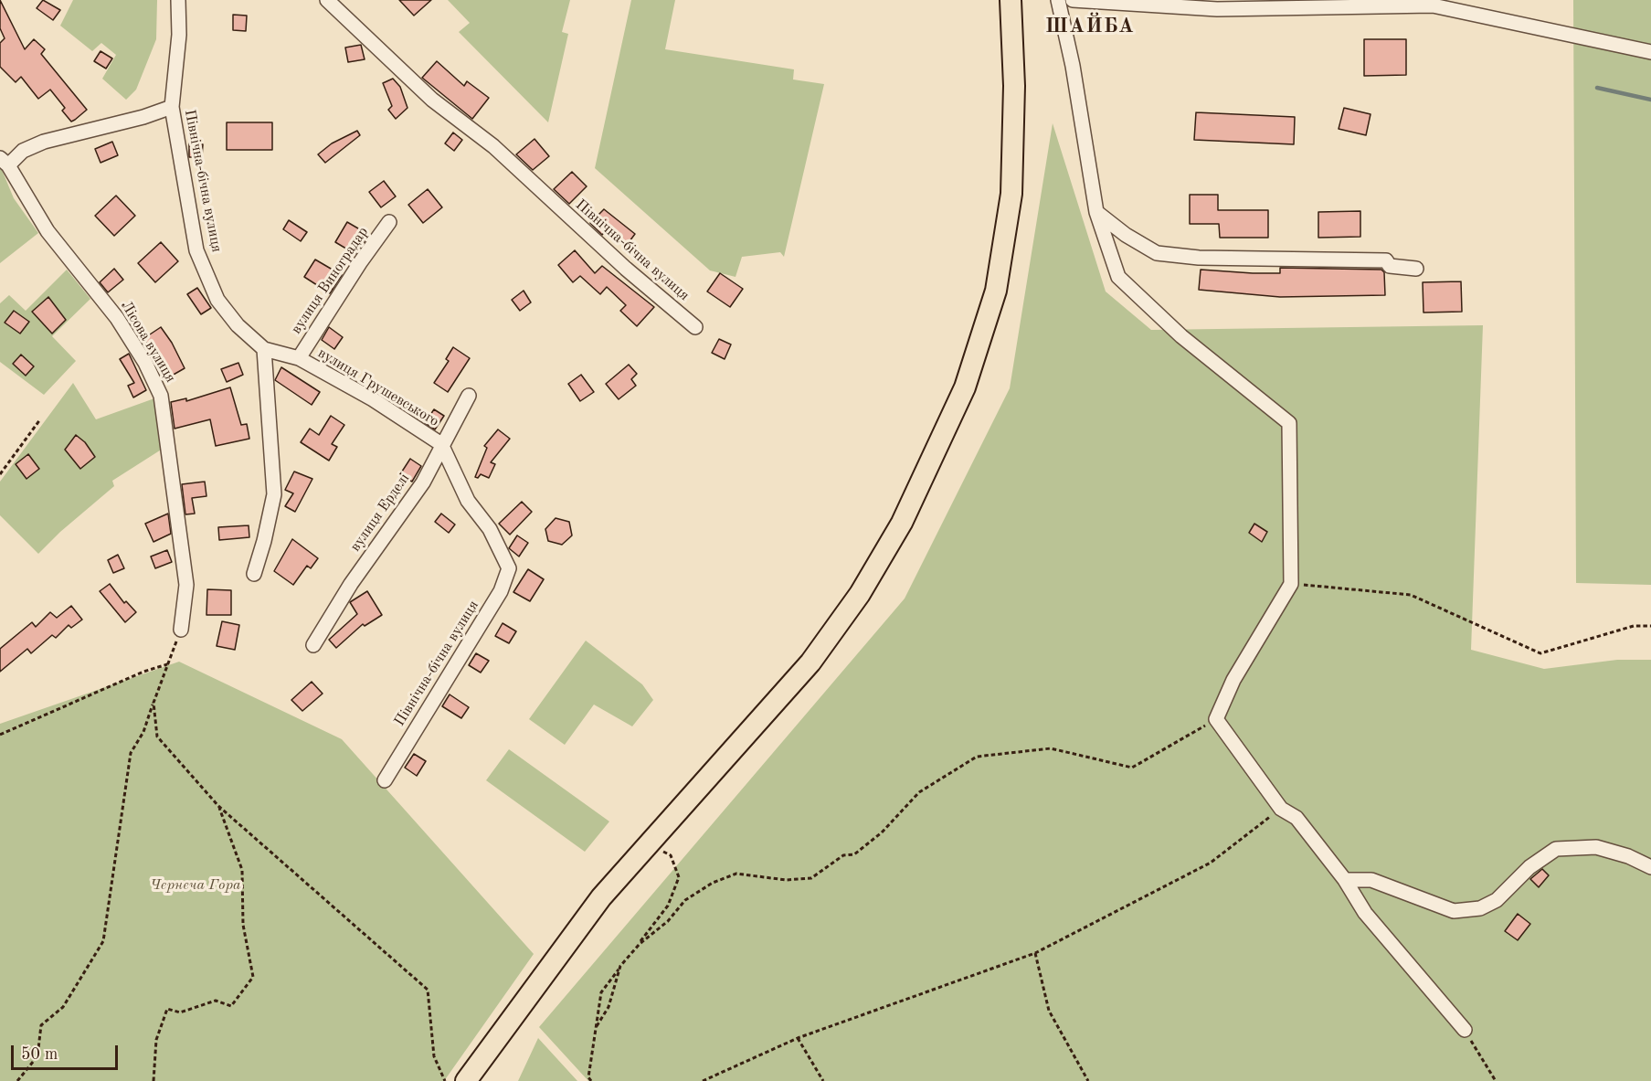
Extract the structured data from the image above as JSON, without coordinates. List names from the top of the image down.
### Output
{
  "streets": {
    "street": [
      "Північна-бічна вулиця",
      "вулиця Виноградар",
      "Лісова вулиця",
      "вулиця Грушевського",
      "вулиця Ерделі"
    ]
  },
  "crossings": [
    ["Північна-бічна вулиця", "вулиця Грушевського"],
    ["вулиця Виноградар", "вулиця Грушевського"],
    ["вулиця Грушевського", "вулиця Ерделі"]
  ],
  "districts": ["ШАЙБА"],
  "parks": ["Чернеча Гора"],
  "scale_bar": "50 m"
}
